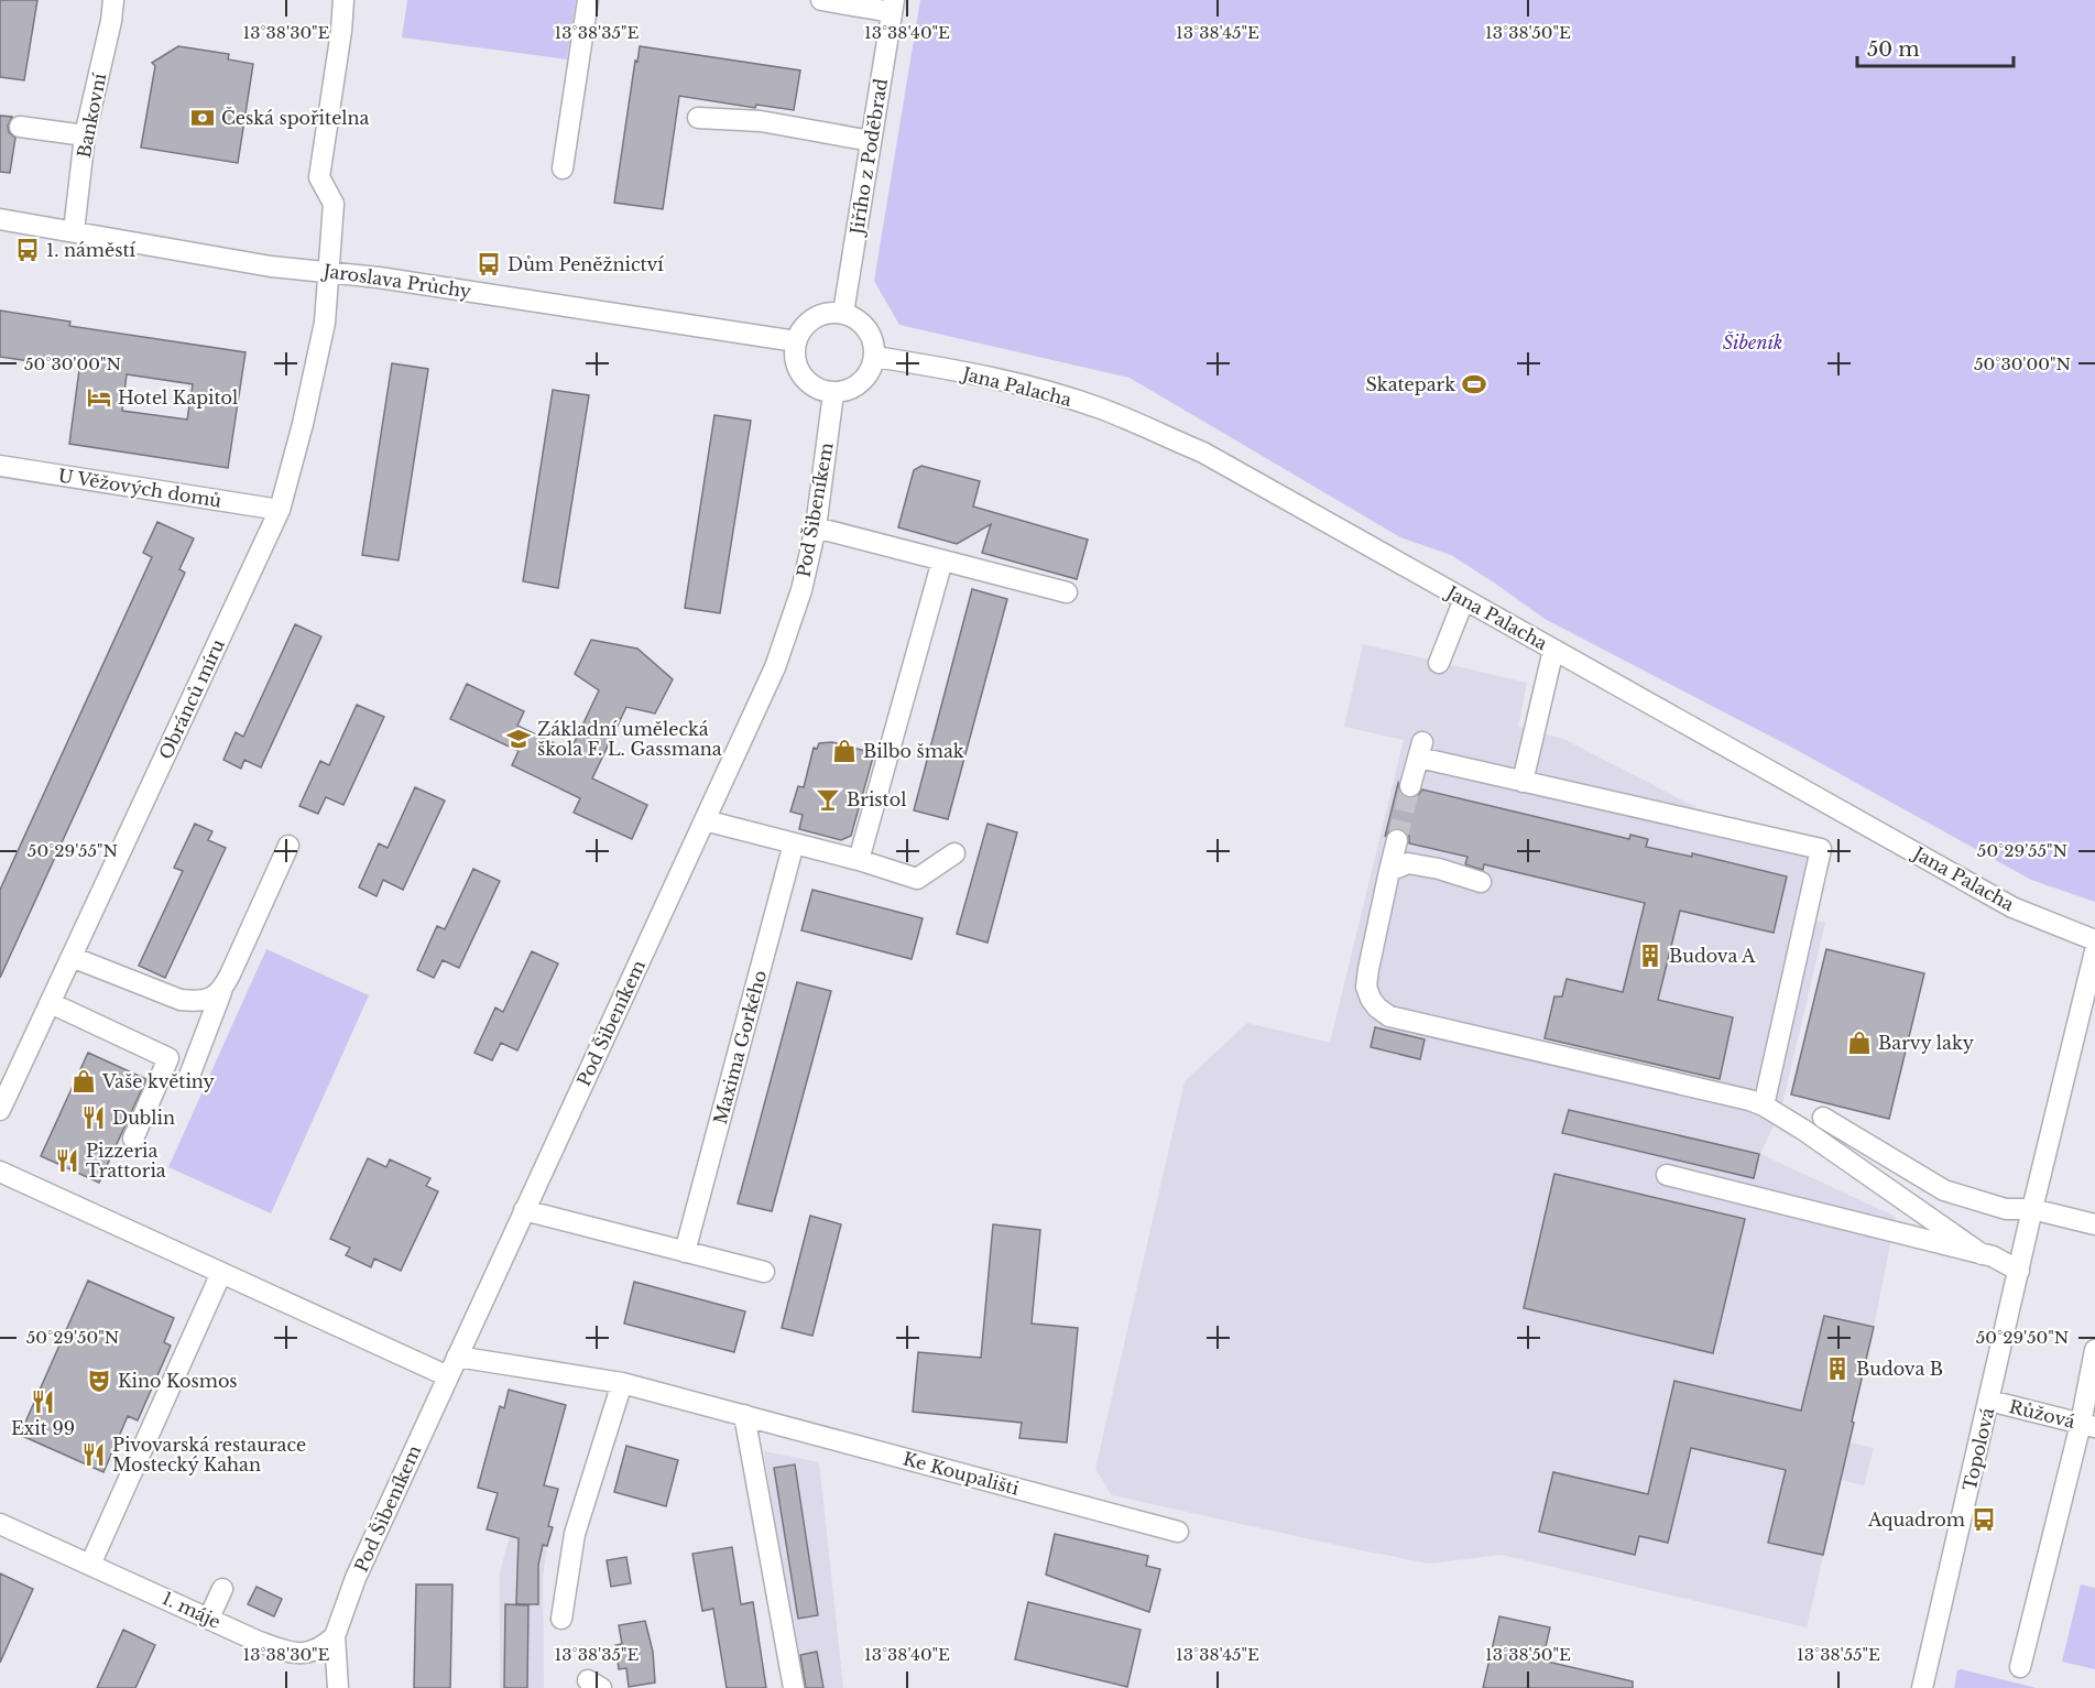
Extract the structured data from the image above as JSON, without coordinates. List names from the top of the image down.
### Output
{
  "streets": {
    "street": [
      "Bankovní",
      "Jiřího z Poděbrad",
      "Jaroslava Průchy",
      "Jana Palacha",
      "U Věžových domů",
      "Pod Šibeníkem",
      "Obránců míru",
      "Maxima Gorkého",
      "Růžová",
      "Topolová",
      "Ke Koupališti",
      "1. máje"
    ]
  },
  "crossings": [
    ["Bankovní", "Jaroslava Průchy"],
    ["Jiřího z Poděbrad", "Jaroslava Průchy"],
    ["Jiřího z Poděbrad", "Jana Palacha"],
    ["Jiřího z Poděbrad", "Pod Šibeníkem"],
    ["Jaroslava Průchy", "Jana Palacha"],
    ["Jaroslava Průchy", "Pod Šibeníkem"],
    ["Jaroslava Průchy", "Obránců míru"],
    ["Jana Palacha", "Pod Šibeníkem"],
    ["U Věžových domů", "Obránců míru"],
    ["Pod Šibeníkem", "Ke Koupališti"],
    ["Pod Šibeníkem", "1. máje"],
    ["Růžová", "Topolová"]
  ],
  "parks": ["Šibeník"],
  "places": {
    "bank": ["Česká spořitelna"],
    "bus stop": ["1. náměstí", "Dům Peněžnictví", "Aquadrom"],
    "sports": ["Skatepark"],
    "hotel": ["Hotel Kapitol"],
    "school or university": ["Základní umělecká škola F. L. Gassmana"],
    "shop": ["Bilbo šmak", "Barvy laky", "Vaše květiny"],
    "bar": ["Bristol"],
    "building": ["Budova A", "Budova B"],
    "restaurant": [
      "Dublin",
      "Pizzeria Trattoria",
      "Exit 99",
      "Pivovarská restaurace Mostecký Kahan"
    ],
    "theatre": ["Kino Kosmos"]
  },
  "scale_bar": "50 m",
  "coordinates": [
    "13°38'30\"E",
    "13°38'35\"E",
    "13°38'40\"E",
    "13°38'45\"E",
    "13°38'50\"E",
    "50°30'00\"N",
    "50°29'55\"N",
    "50°29'50\"N",
    "13°38'55\"E"
  ]
}
